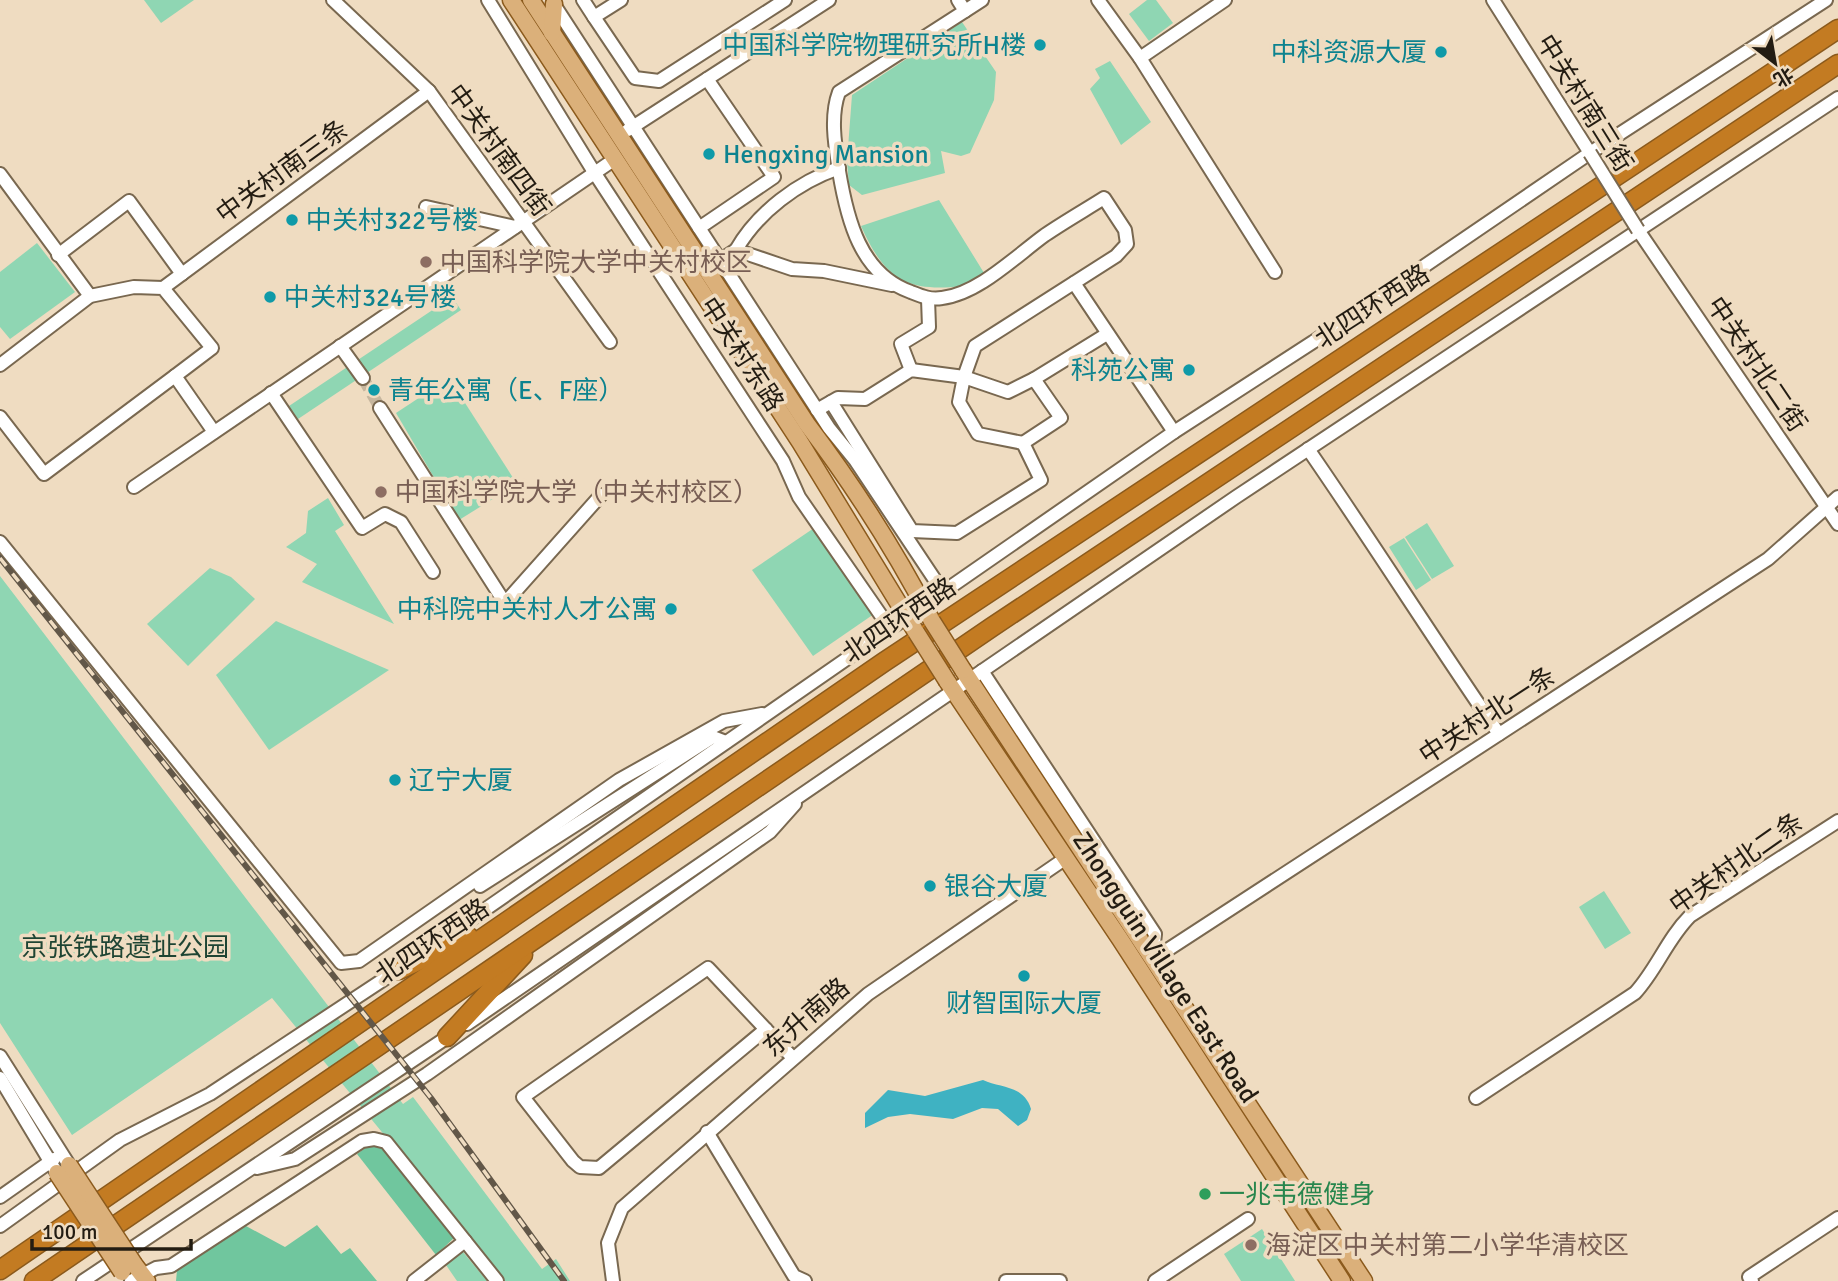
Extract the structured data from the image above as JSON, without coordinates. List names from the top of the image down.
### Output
{
  "streets": {
    "highway": ["北四环西路"],
    "main road": ["Zhongguin Village East Road"],
    "street": [
      "中关村南三街",
      "中关村南四街",
      "中关村南三条",
      "中关村东路",
      "中关村北二街",
      "中关村北一条",
      "中关村北二条",
      "东升南路"
    ]
  },
  "crossings": [
    ["中关村南三街", "北四环西路"],
    ["中关村南三街", "中关村北二街"],
    ["中关村南四街", "中关村南三条"],
    ["北四环西路", "中关村东路"],
    ["中关村北二街", "中关村北一条"],
    ["中关村北一条", "Zhongguin Village East Road"],
    ["Zhongguin Village East Road", "东升南路"]
  ],
  "parks": ["京张铁路遗址公园"],
  "places": [
    "中国科学院物理研究所H楼",
    "中科资源大厦",
    "Hengxing Mansion",
    "中关村322号楼",
    "中国科学院大学中关村校区",
    "中关村324号楼",
    "科苑公寓",
    "青年公寓（E、F座）",
    "中国科学院大学（中关村校区）",
    "中科院中关村人才公寓",
    "辽宁大厦",
    "银谷大厦",
    "财智国际大厦",
    "一兆韦德健身",
    "海淀区中关村第二小学华清校区"
  ],
  "scale_bar": "100 m",
  "north": "bottom right"
}
